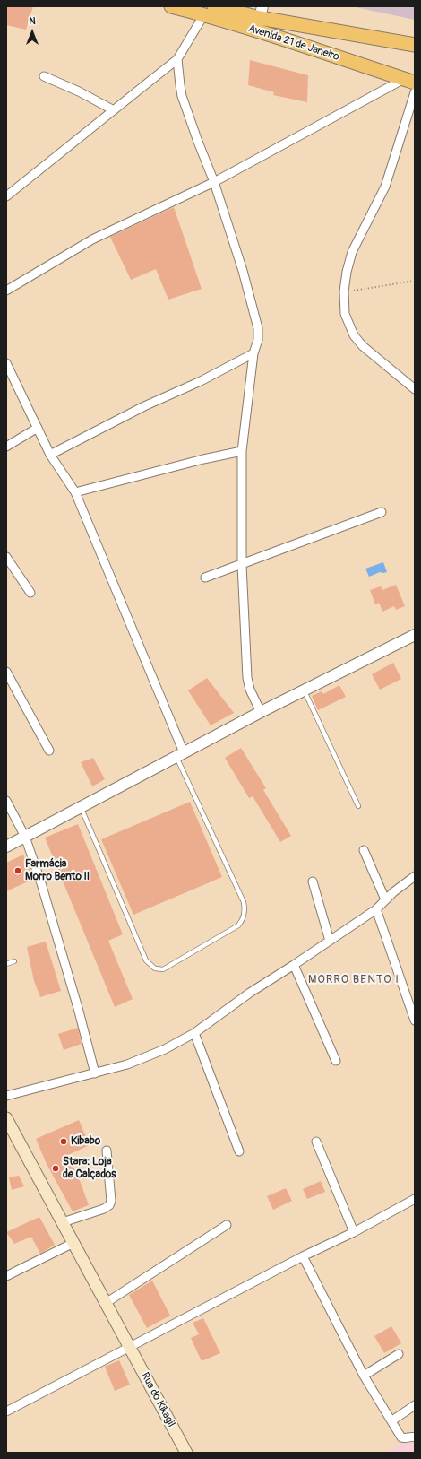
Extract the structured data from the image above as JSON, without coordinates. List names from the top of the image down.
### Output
{
  "streets": {
    "main road": ["Avenida 21 de Janeiro", "Rua do Kikagil"]
  },
  "districts": ["MORRO BENTO I"],
  "places": ["Farmácia Morro Bento II", "Kibabo", "Stara: Loja de Calçados"],
  "north": "top"
}
